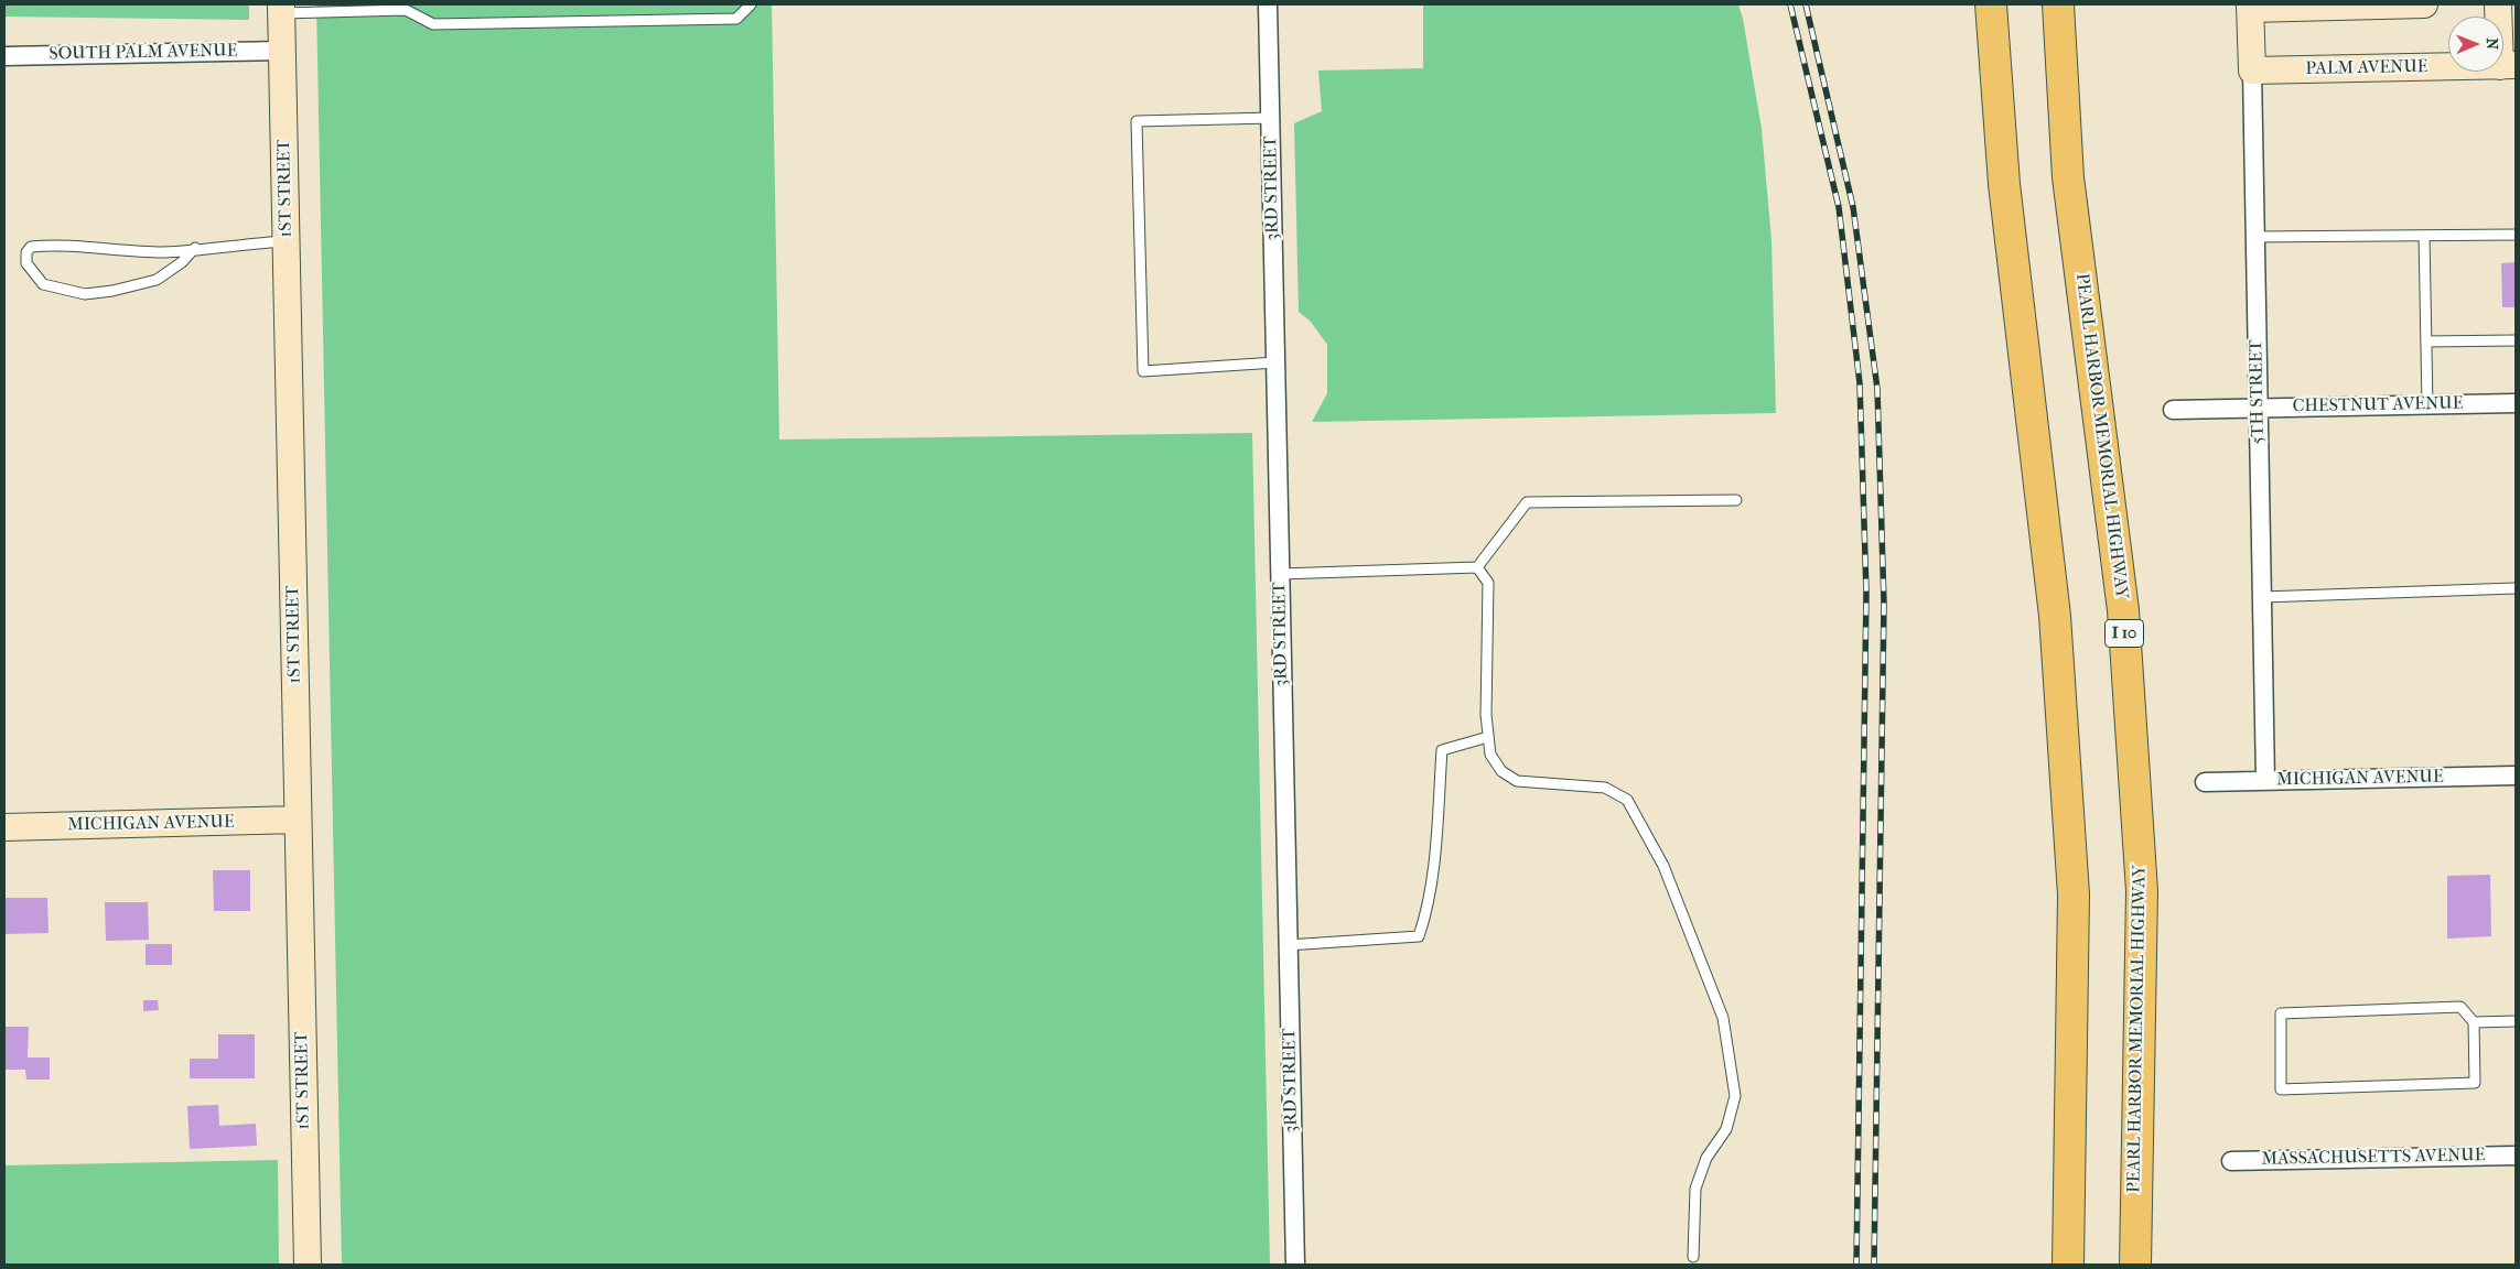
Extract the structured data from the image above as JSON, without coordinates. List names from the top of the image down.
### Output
{
  "streets": {
    "highway": ["PEARL HARBOR MEMORIAL HIGHWAY", "I 10"],
    "street": [
      "SOUTH PALM AVENUE",
      "PALM AVENUE",
      "1ST STREET",
      "3RD STREET",
      "5TH STREET",
      "CHESTNUT AVENUE",
      "MICHIGAN AVENUE",
      "MASSACHUSETTS AVENUE"
    ]
  },
  "crossings": [
    ["SOUTH PALM AVENUE", "1ST STREET"],
    ["PALM AVENUE", "5TH STREET"],
    ["1ST STREET", "MICHIGAN AVENUE"],
    ["5TH STREET", "CHESTNUT AVENUE"],
    ["5TH STREET", "MICHIGAN AVENUE"]
  ],
  "north": "right"
}
